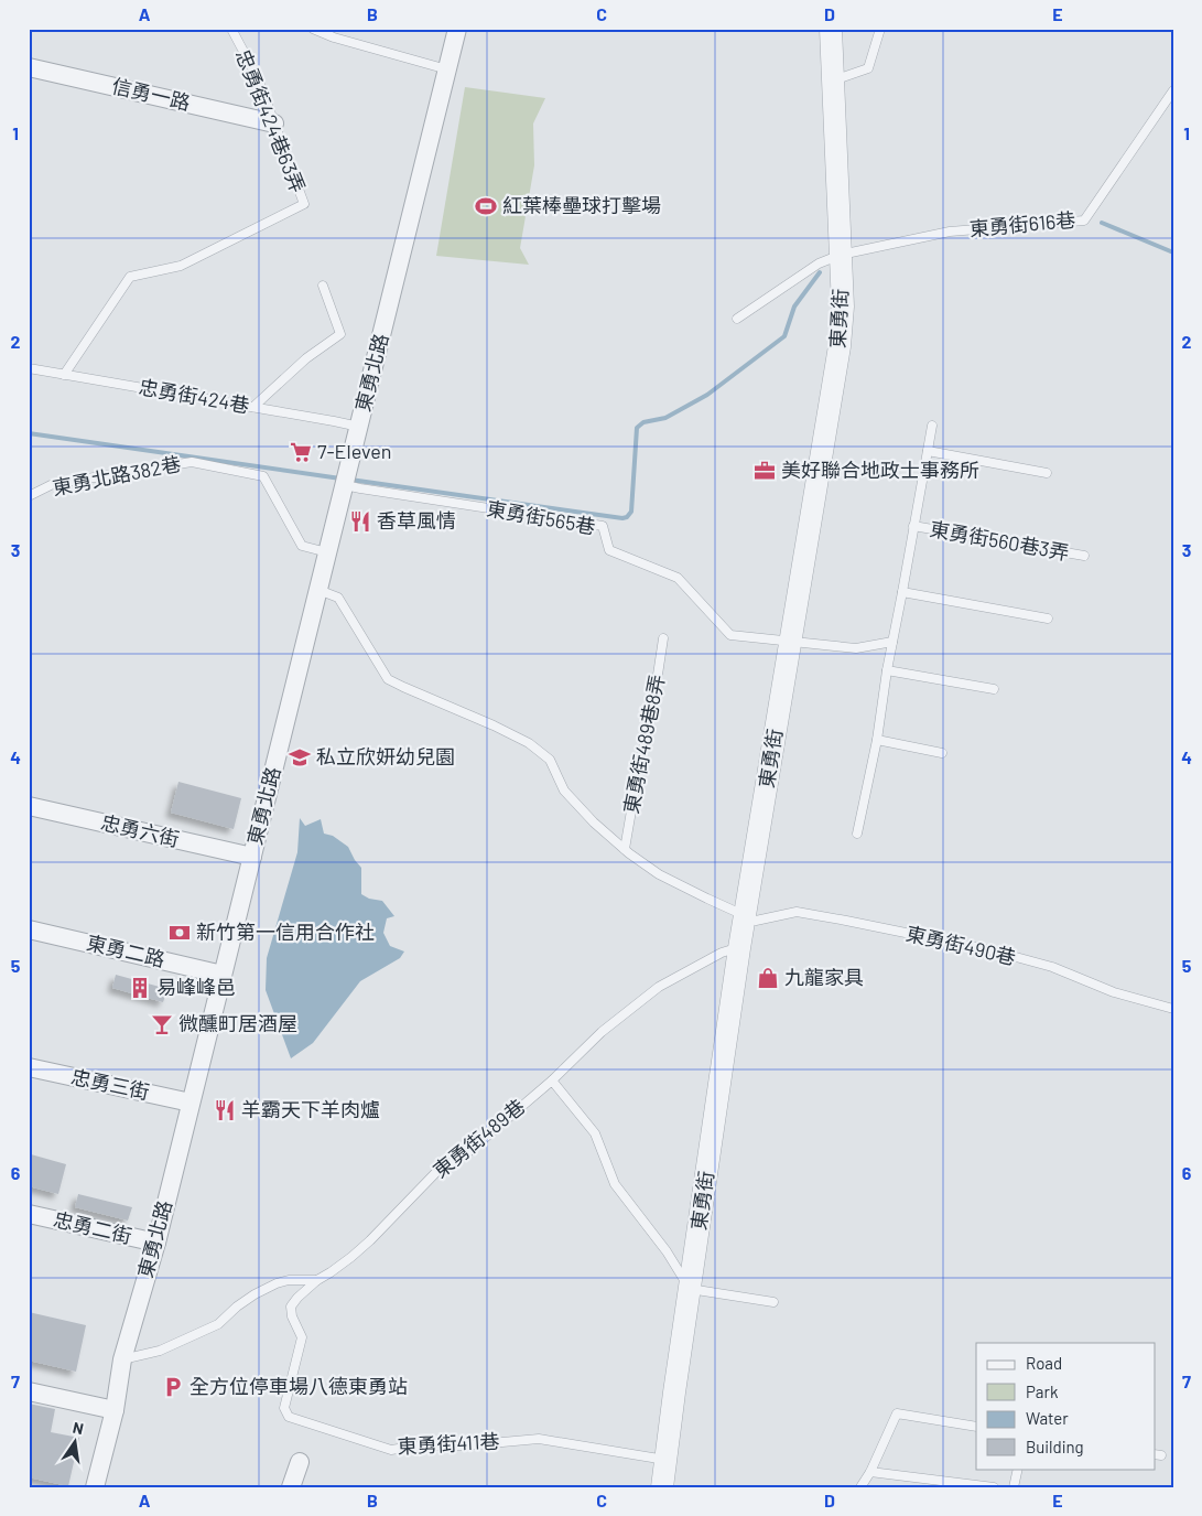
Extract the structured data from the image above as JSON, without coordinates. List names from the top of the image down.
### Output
{
  "streets": {
    "street": [
      "信勇一路",
      "東勇街",
      "東勇北路",
      "忠勇六街",
      "東勇二路",
      "忠勇三街",
      "忠勇二街"
    ],
    "lane": [
      "忠勇街424巷63弄",
      "東勇街616巷",
      "忠勇街424巷",
      "東勇北路382巷",
      "東勇街565巷",
      "東勇街560巷3弄",
      "東勇街489巷8弄",
      "東勇街490巷",
      "東勇街489巷",
      "東勇街411巷"
    ]
  },
  "crossings": [
    ["信勇一路", "忠勇街424巷63弄"],
    ["忠勇街424巷63弄", "忠勇街424巷"],
    ["東勇街616巷", "東勇街"],
    ["東勇街", "東勇街565巷"],
    ["東勇街", "東勇街490巷"],
    ["東勇街", "東勇街489巷"],
    ["東勇街", "東勇街411巷"],
    ["東勇北路", "忠勇街424巷"],
    ["東勇北路", "東勇北路382巷"],
    ["東勇北路", "東勇街565巷"],
    ["東勇北路", "忠勇六街"],
    ["東勇北路", "東勇二路"],
    ["東勇北路", "忠勇三街"],
    ["東勇北路", "忠勇二街"],
    ["東勇街489巷", "東勇街411巷"]
  ],
  "places": {
    "sports": ["紅葉棒壘球打擊場"],
    "supermarket": ["7-Eleven"],
    "office": ["美好聯合地政士事務所"],
    "restaurant": ["香草風情", "羊霸天下羊肉爐"],
    "school or university": ["私立欣妍幼兒園"],
    "bank": ["新竹第一信用合作社"],
    "shop": ["九龍家具"],
    "building": ["易峰峰邑"],
    "bar": ["微醺町居酒屋"],
    "parking": ["全方位停車場八德東勇站"]
  },
  "legend": [
    "Road",
    "Park",
    "Water",
    "Building"
  ],
  "north": "top",
  "grid": {
    "columns": [
      "A",
      "B",
      "C",
      "D",
      "E"
    ],
    "rows": [
      "1",
      "2",
      "3",
      "4",
      "5",
      "6",
      "7"
    ]
  }
}
